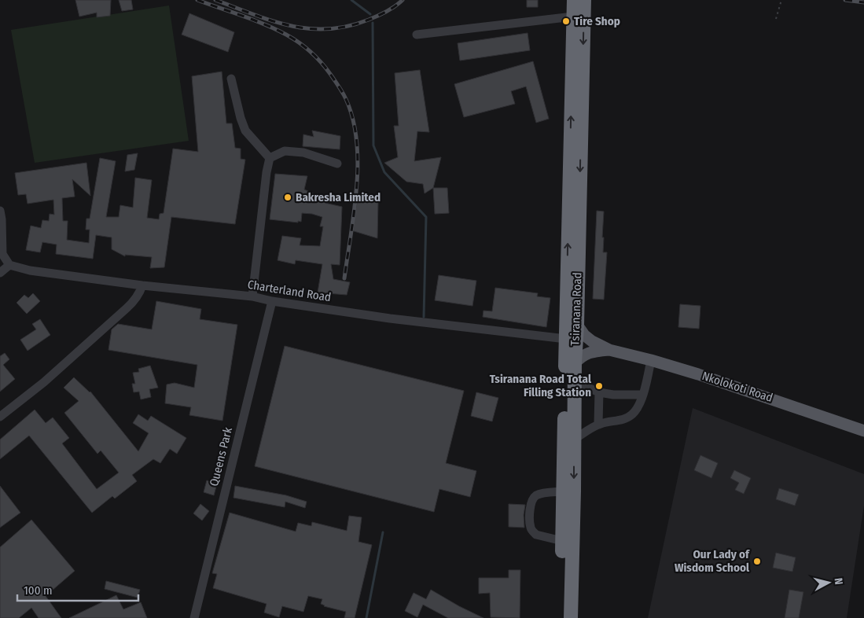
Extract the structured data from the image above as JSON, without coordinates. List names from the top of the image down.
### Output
{
  "streets": {
    "highway": ["Tsiranana Road"],
    "main road": ["Nkolokoti Road"],
    "street": ["Charterland Road", "Queens Park"]
  },
  "crossings": [
    ["Charterland Road", "Tsiranana Road"],
    ["Charterland Road", "Queens Park"],
    ["Tsiranana Road", "Nkolokoti Road"]
  ],
  "places": [
    "Tire Shop",
    "Bakresha Limited",
    "Tsiranana Road Total Filling Station",
    "Our Lady of Wisdom School"
  ],
  "scale_bar": "100 m",
  "north": "right"
}
